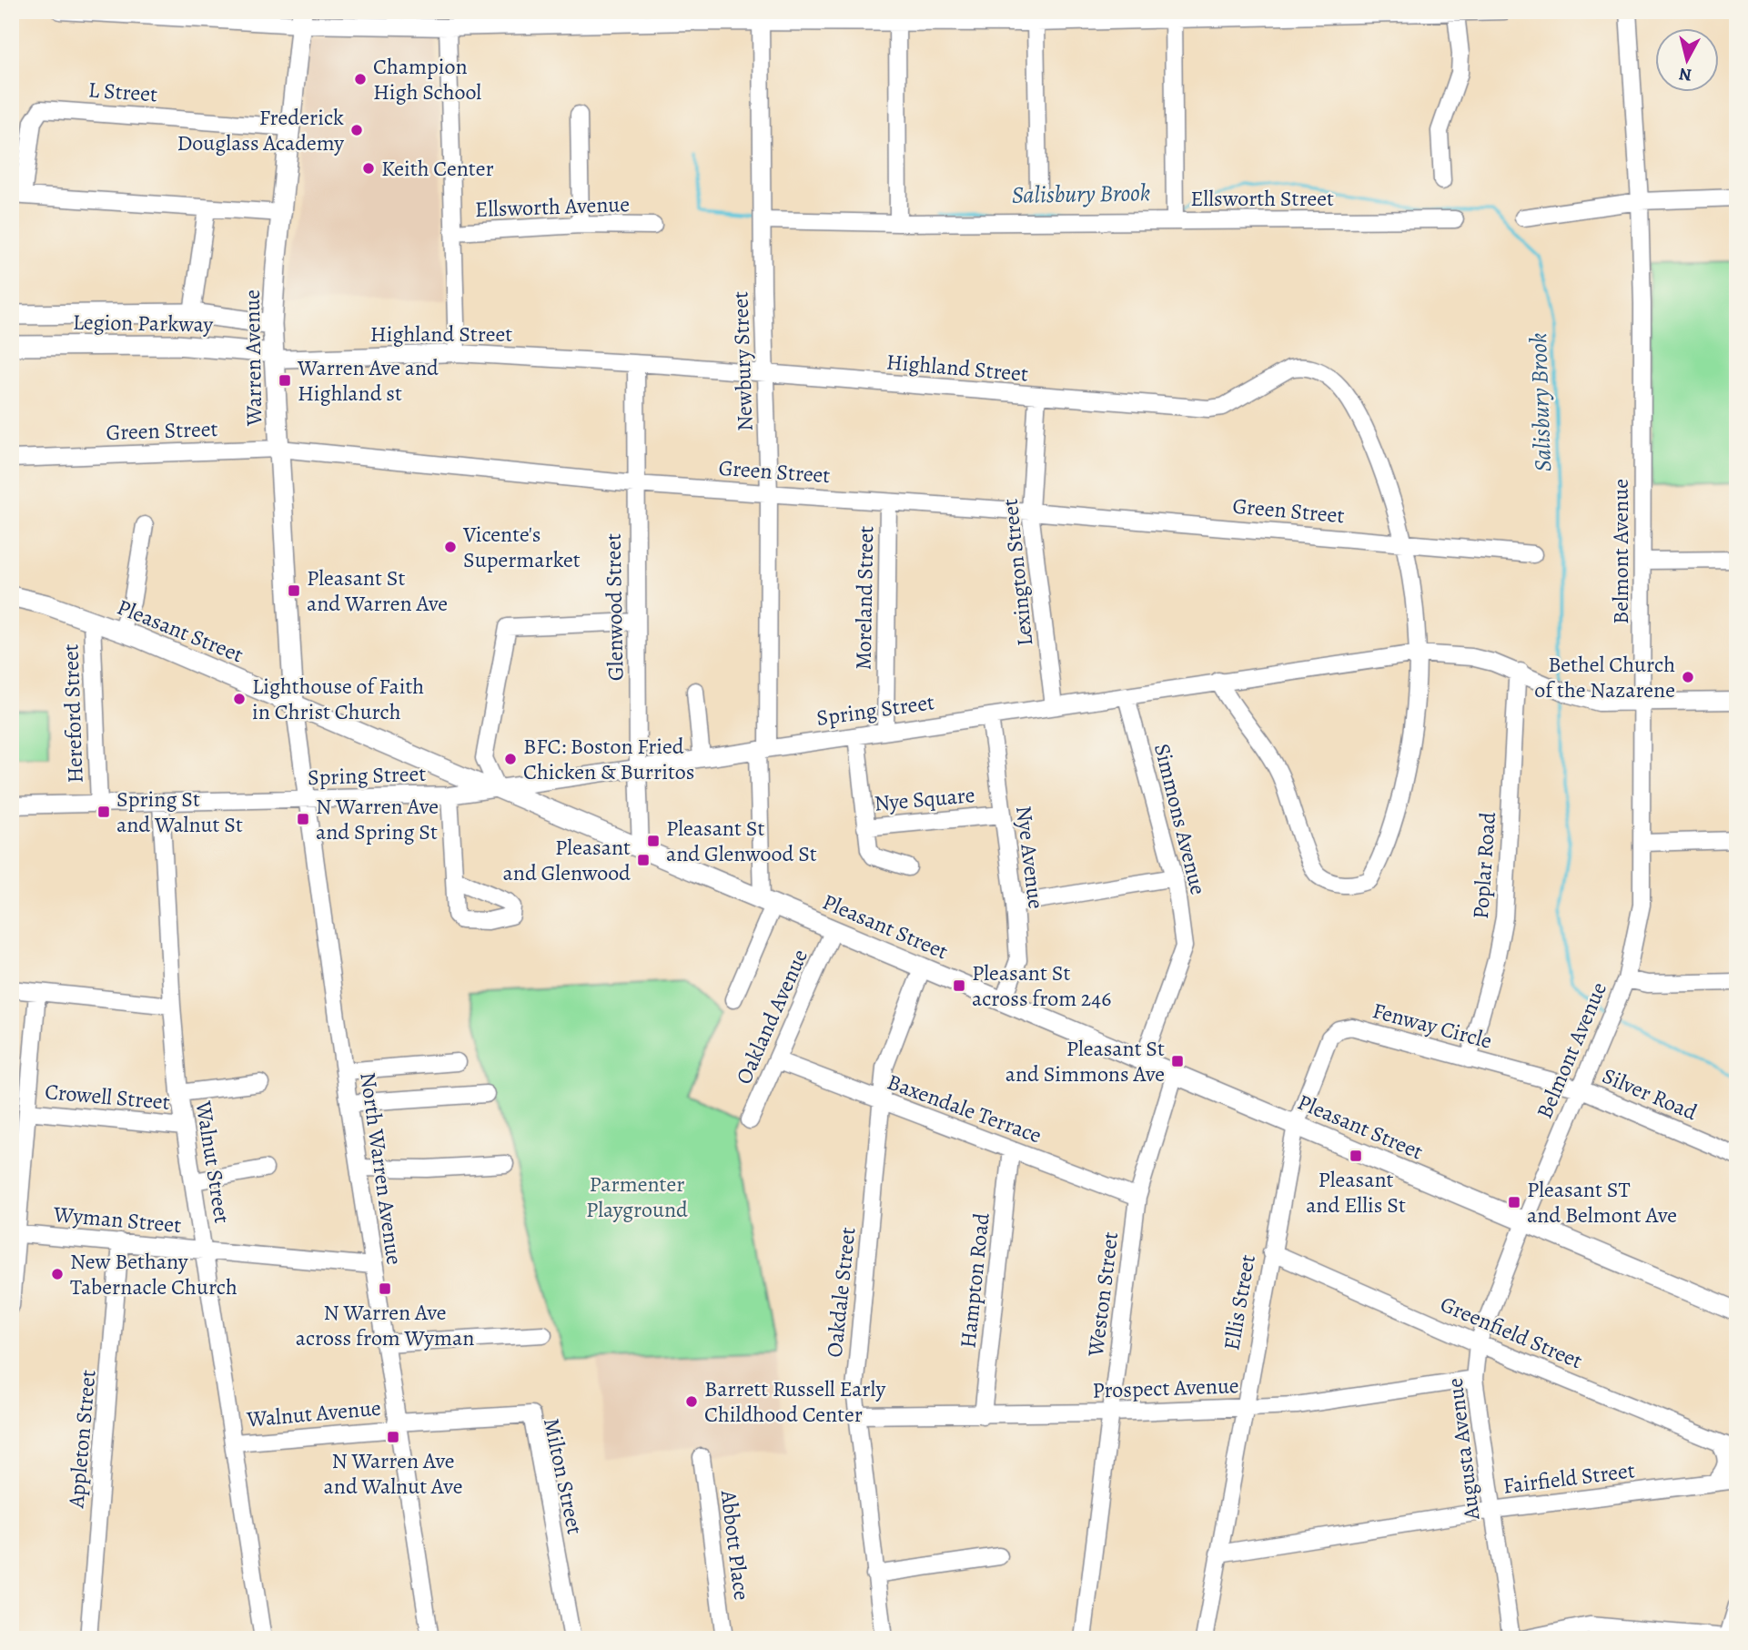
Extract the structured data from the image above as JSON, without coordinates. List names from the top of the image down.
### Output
{
  "streets": {
    "main road": ["Legion Parkway", "Warren Avenue", "Pleasant Street"],
    "street": [
      "L Street",
      "Ellsworth Street",
      "Ellsworth Avenue",
      "Highland Street",
      "Newbury Street",
      "Green Street",
      "Belmont Avenue",
      "Lexington Street",
      "Moreland Street",
      "Glenwood Street",
      "Spring Street",
      "Hereford Street",
      "Nye Square",
      "Simmons Avenue",
      "Nye Avenue",
      "Poplar Road",
      "Oakland Avenue",
      "Fenway Circle",
      "Silver Road",
      "Crowell Street",
      "Baxendale Terrace",
      "Walnut Street",
      "North Warren Avenue",
      "Wyman Street",
      "Hampton Road",
      "Oakdale Street",
      "Weston Street",
      "Ellis Street",
      "Greenfield Street",
      "Prospect Avenue",
      "Walnut Avenue",
      "Appleton Street",
      "Augusta Avenue",
      "Milton Street",
      "Fairfield Street",
      "Abbott Place"
    ]
  },
  "crossings": [
    ["L Street", "Warren Avenue"],
    ["Ellsworth Street", "Newbury Street"],
    ["Legion Parkway", "Highland Street"],
    ["Legion Parkway", "Warren Avenue"],
    ["Highland Street", "Warren Avenue"],
    ["Highland Street", "Newbury Street"],
    ["Highland Street", "Green Street"],
    ["Highland Street", "Lexington Street"],
    ["Highland Street", "Glenwood Street"],
    ["Highland Street", "Spring Street"],
    ["Warren Avenue", "Green Street"],
    ["Warren Avenue", "Pleasant Street"],
    ["Warren Avenue", "North Warren Avenue"],
    ["Newbury Street", "Green Street"],
    ["Newbury Street", "Pleasant Street"],
    ["Newbury Street", "Spring Street"],
    ["Green Street", "Lexington Street"],
    ["Green Street", "Moreland Street"],
    ["Green Street", "Glenwood Street"],
    ["Belmont Avenue", "Pleasant Street"],
    ["Belmont Avenue", "Spring Street"],
    ["Belmont Avenue", "Fenway Circle"],
    ["Belmont Avenue", "Silver Road"],
    ["Belmont Avenue", "Augusta Avenue"],
    ["Lexington Street", "Spring Street"],
    ["Moreland Street", "Spring Street"],
    ["Glenwood Street", "Pleasant Street"],
    ["Glenwood Street", "Spring Street"],
    ["Pleasant Street", "Spring Street"],
    ["Pleasant Street", "Hereford Street"],
    ["Pleasant Street", "Simmons Avenue"],
    ["Pleasant Street", "Nye Avenue"],
    ["Pleasant Street", "Oakland Avenue"],
    ["Pleasant Street", "Fenway Circle"],
    ["Pleasant Street", "North Warren Avenue"],
    ["Pleasant Street", "Oakdale Street"],
    ["Pleasant Street", "Weston Street"],
    ["Pleasant Street", "Ellis Street"],
    ["Pleasant Street", "Augusta Avenue"],
    ["Spring Street", "Hereford Street"],
    ["Spring Street", "Nye Square"],
    ["Spring Street", "Simmons Avenue"],
    ["Spring Street", "Nye Avenue"],
    ["Spring Street", "Poplar Road"],
    ["Spring Street", "Walnut Street"],
    ["Spring Street", "North Warren Avenue"],
    ["Nye Square", "Nye Avenue"],
    ["Poplar Road", "Fenway Circle"],
    ["Oakland Avenue", "Baxendale Terrace"],
    ["Fenway Circle", "Silver Road"],
    ["Fenway Circle", "Ellis Street"],
    ["Crowell Street", "Walnut Street"],
    ["Baxendale Terrace", "Hampton Road"],
    ["Baxendale Terrace", "Oakdale Street"],
    ["Baxendale Terrace", "Weston Street"],
    ["Walnut Street", "Wyman Street"],
    ["Walnut Street", "Walnut Avenue"],
    ["North Warren Avenue", "Wyman Street"],
    ["North Warren Avenue", "Walnut Avenue"],
    ["North Warren Avenue", "Milton Street"],
    ["Wyman Street", "Appleton Street"],
    ["Hampton Road", "Prospect Avenue"],
    ["Oakdale Street", "Prospect Avenue"],
    ["Weston Street", "Prospect Avenue"],
    ["Ellis Street", "Greenfield Street"],
    ["Ellis Street", "Prospect Avenue"],
    ["Ellis Street", "Fairfield Street"],
    ["Greenfield Street", "Augusta Avenue"],
    ["Prospect Avenue", "Augusta Avenue"],
    ["Walnut Avenue", "Milton Street"],
    ["Augusta Avenue", "Fairfield Street"]
  ],
  "water": ["Salisbury Brook"],
  "parks": ["Parmenter Playground"],
  "places": {
    "other": [
      "Champion High School",
      "Frederick Douglass Academy",
      "Keith Center",
      "Vicente's Supermarket",
      "Bethel Church of the Nazarene",
      "Lighthouse of Faith in Christ Church",
      "BFC: Boston Fried Chicken & Burritos",
      "New Bethany Tabernacle Church",
      "Barrett Russell Early Childhood Center"
    ],
    "transit": [
      "Warren Ave and Highland st",
      "Pleasant St and Warren Ave",
      "Spring St and Walnut St",
      "N Warren Ave and Spring St",
      "Pleasant St and Glenwood St",
      "Pleasant and Glenwood",
      "Pleasant St across from 246",
      "Pleasant St and Simmons Ave",
      "Pleasant and Ellis St",
      "Pleasant ST and Belmont Ave",
      "N Warren Ave across from Wyman",
      "N Warren Ave and Walnut Ave"
    ]
  },
  "north": "bottom"
}
